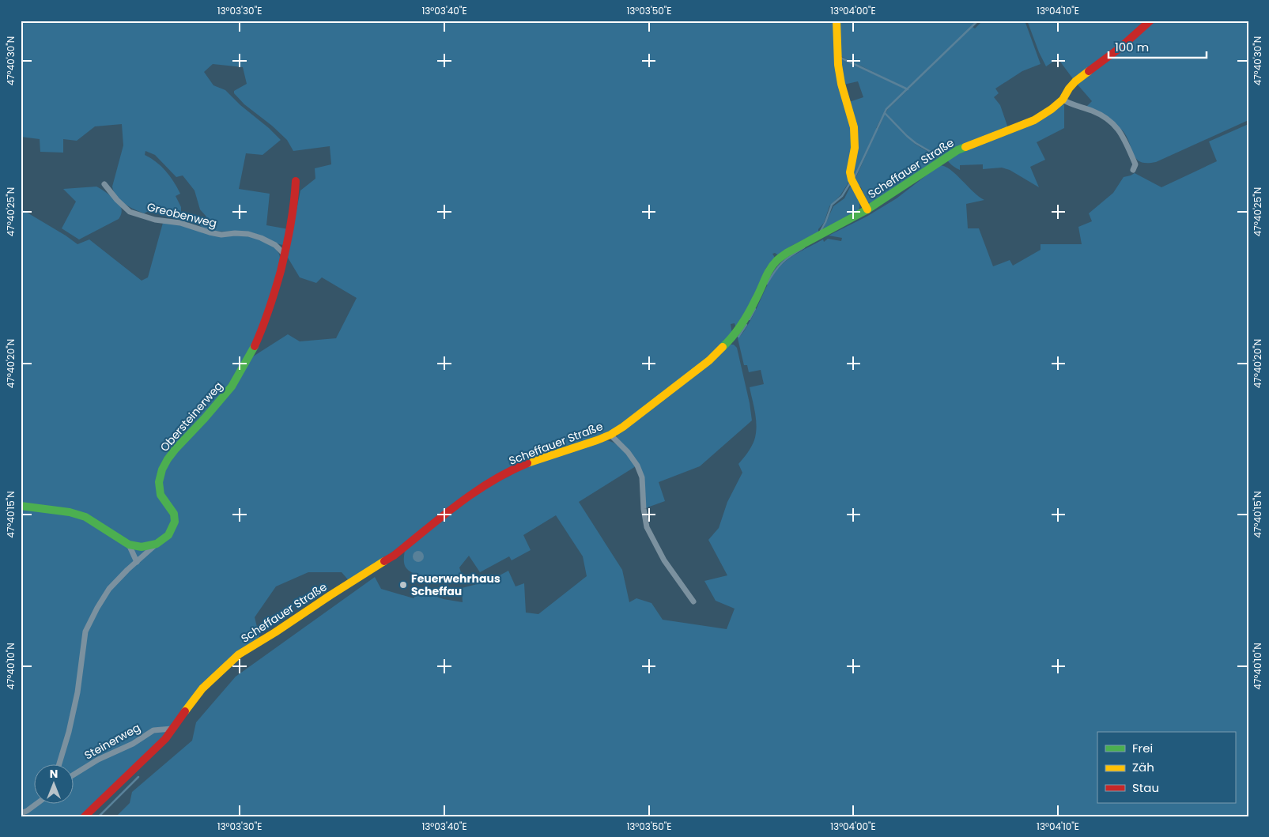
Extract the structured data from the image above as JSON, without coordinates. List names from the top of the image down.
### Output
{
  "streets": {
    "street": [
      "Scheffauer Straße",
      "Greobenweg",
      "Obersteinerweg",
      "Steinerweg"
    ]
  },
  "crossings": [
    ["Scheffauer Straße", "Steinerweg"],
    ["Greobenweg", "Obersteinerweg"]
  ],
  "places": ["Feuerwehrhaus Scheffau"],
  "legend": ["Frei", "Zäh", "Stau"],
  "scale_bar": "100 m",
  "north": "top",
  "coordinates": [
    "13°03'30\"E",
    "13°03'40\"E",
    "13°03'50\"E",
    "13°04'00\"E",
    "13°04'10\"E",
    "47°40'30\"N",
    "47°40'25\"N",
    "47°40'20\"N",
    "47°40'15\"N",
    "47°40'10\"N"
  ]
}
